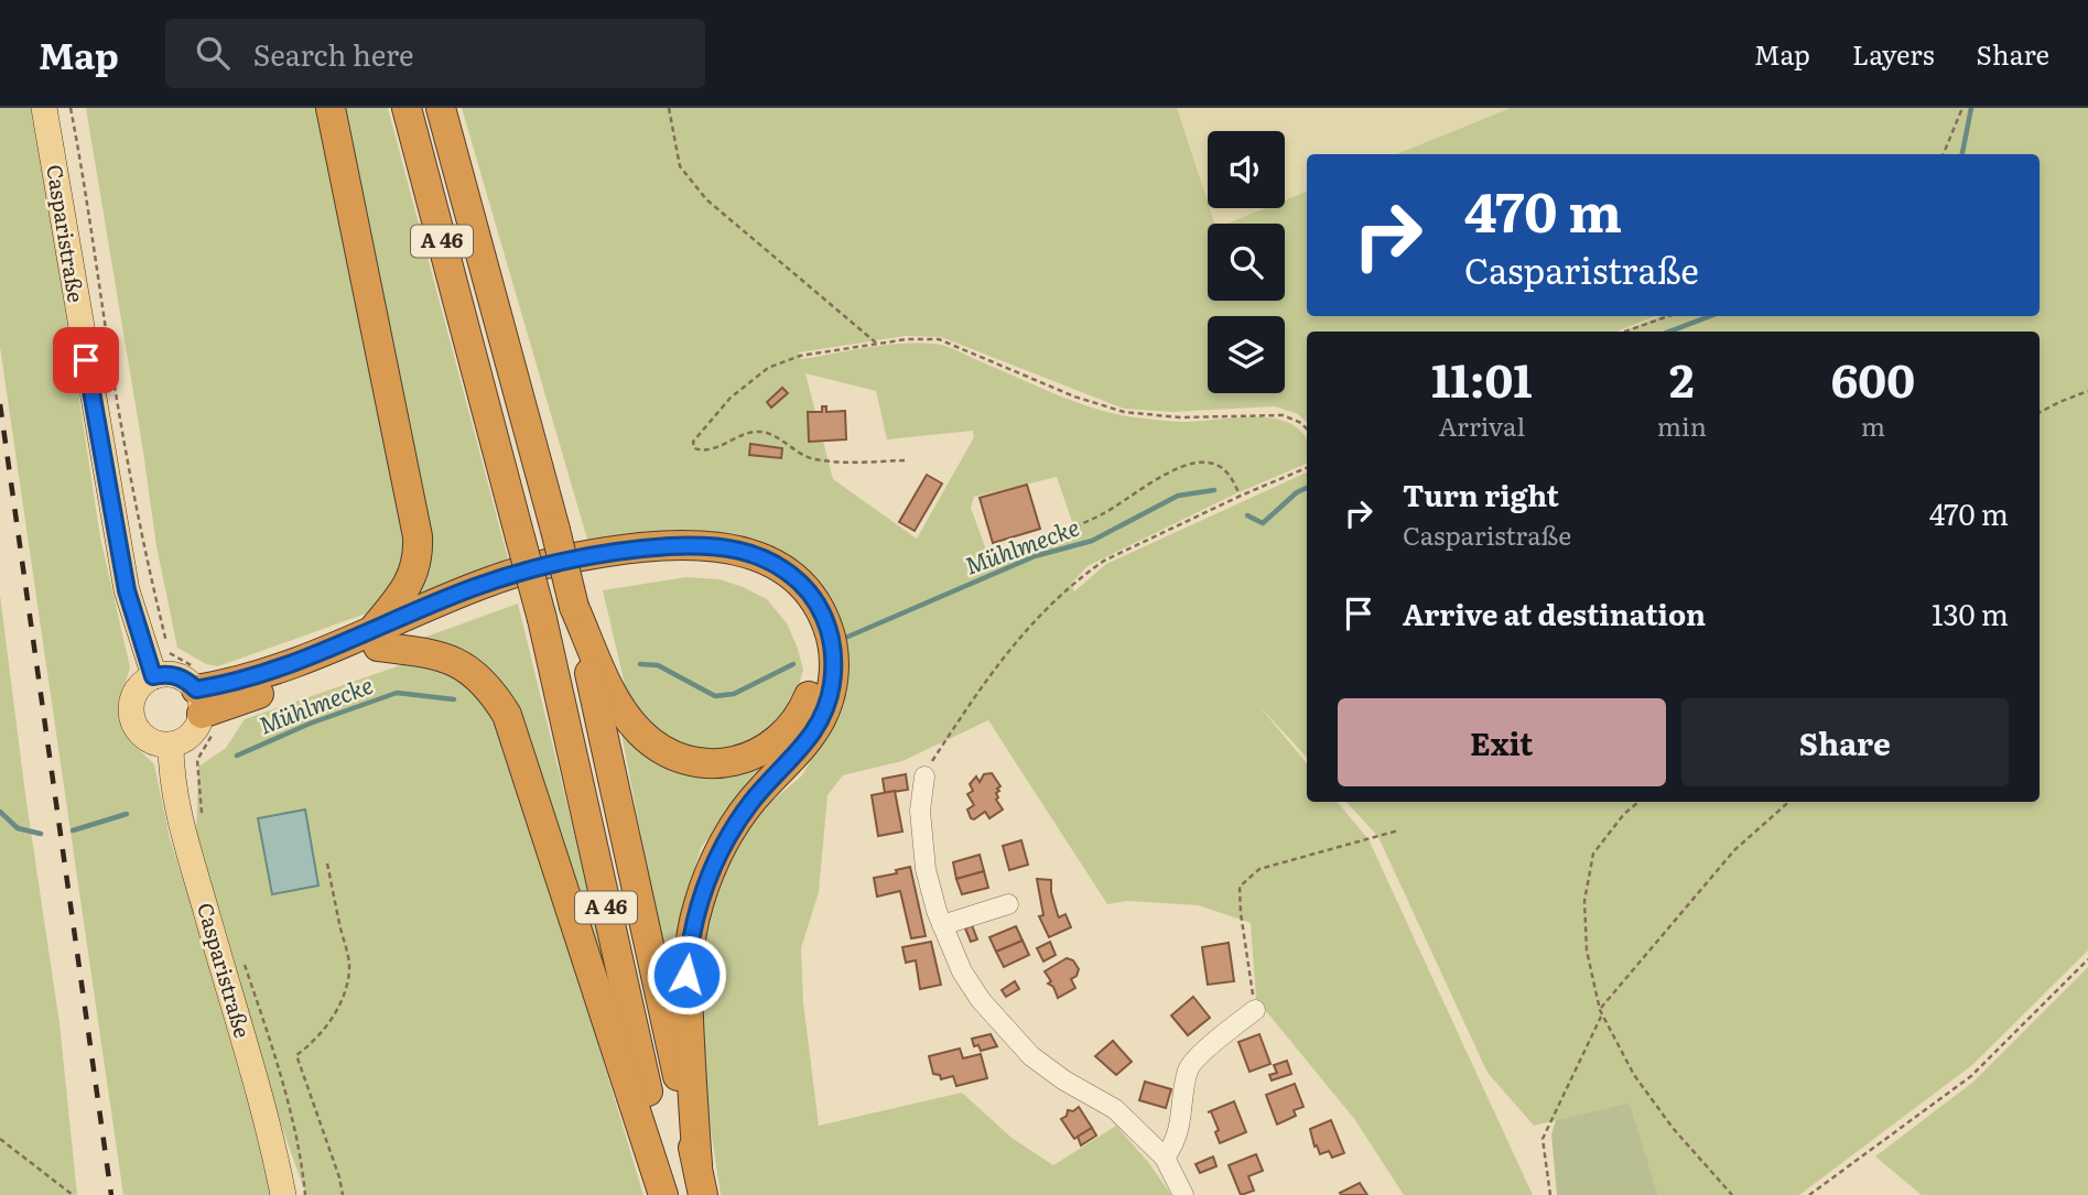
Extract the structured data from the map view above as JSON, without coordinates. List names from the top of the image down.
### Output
{
  "streets": {
    "highway": ["A 46"],
    "main road": ["Casparistraße"]
  },
  "water": ["Mühlmecke"],
  "page": {
    "header": "Map",
    "search": "Search here",
    "nav": ["Map", "Layers", "Share"],
    "turn": ["470 m", "Casparistraße"],
    "eta": [
      "11:01",
      "Arrival",
      "2",
      "min",
      "600",
      "m"
    ],
    "list": [
      {
        "name": "Turn right",
        "note": "Casparistraße",
        "value": "470 m"
      },
      {
        "name": "Arrive at destination",
        "value": "130 m"
      }
    ],
    "buttons": ["Exit", "Share"]
  }
}
